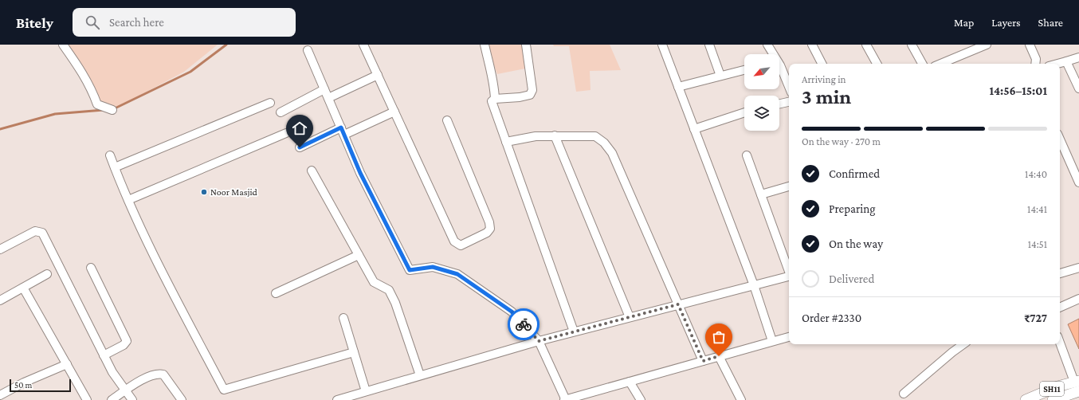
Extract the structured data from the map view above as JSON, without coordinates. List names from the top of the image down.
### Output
{
  "streets": {
    "main road": ["SH11"]
  },
  "places": ["Noor Masjid"],
  "scale_bar": "50 m",
  "north": "bottom left",
  "page": {
    "header": "Bitely",
    "search": "Search here",
    "nav": ["Map", "Layers", "Share"],
    "heading": ["3 min", "Arriving in", "14:56–15:01"],
    "panel": ["Order #2330", "₹727"],
    "bar": "On the way · 270 m",
    "list": [
      ["Confirmed", "14:40"],
      ["Preparing", "14:41"],
      ["On the way", "14:51"],
      "Delivered"
    ],
    "scale": "50 m"
  }
}
